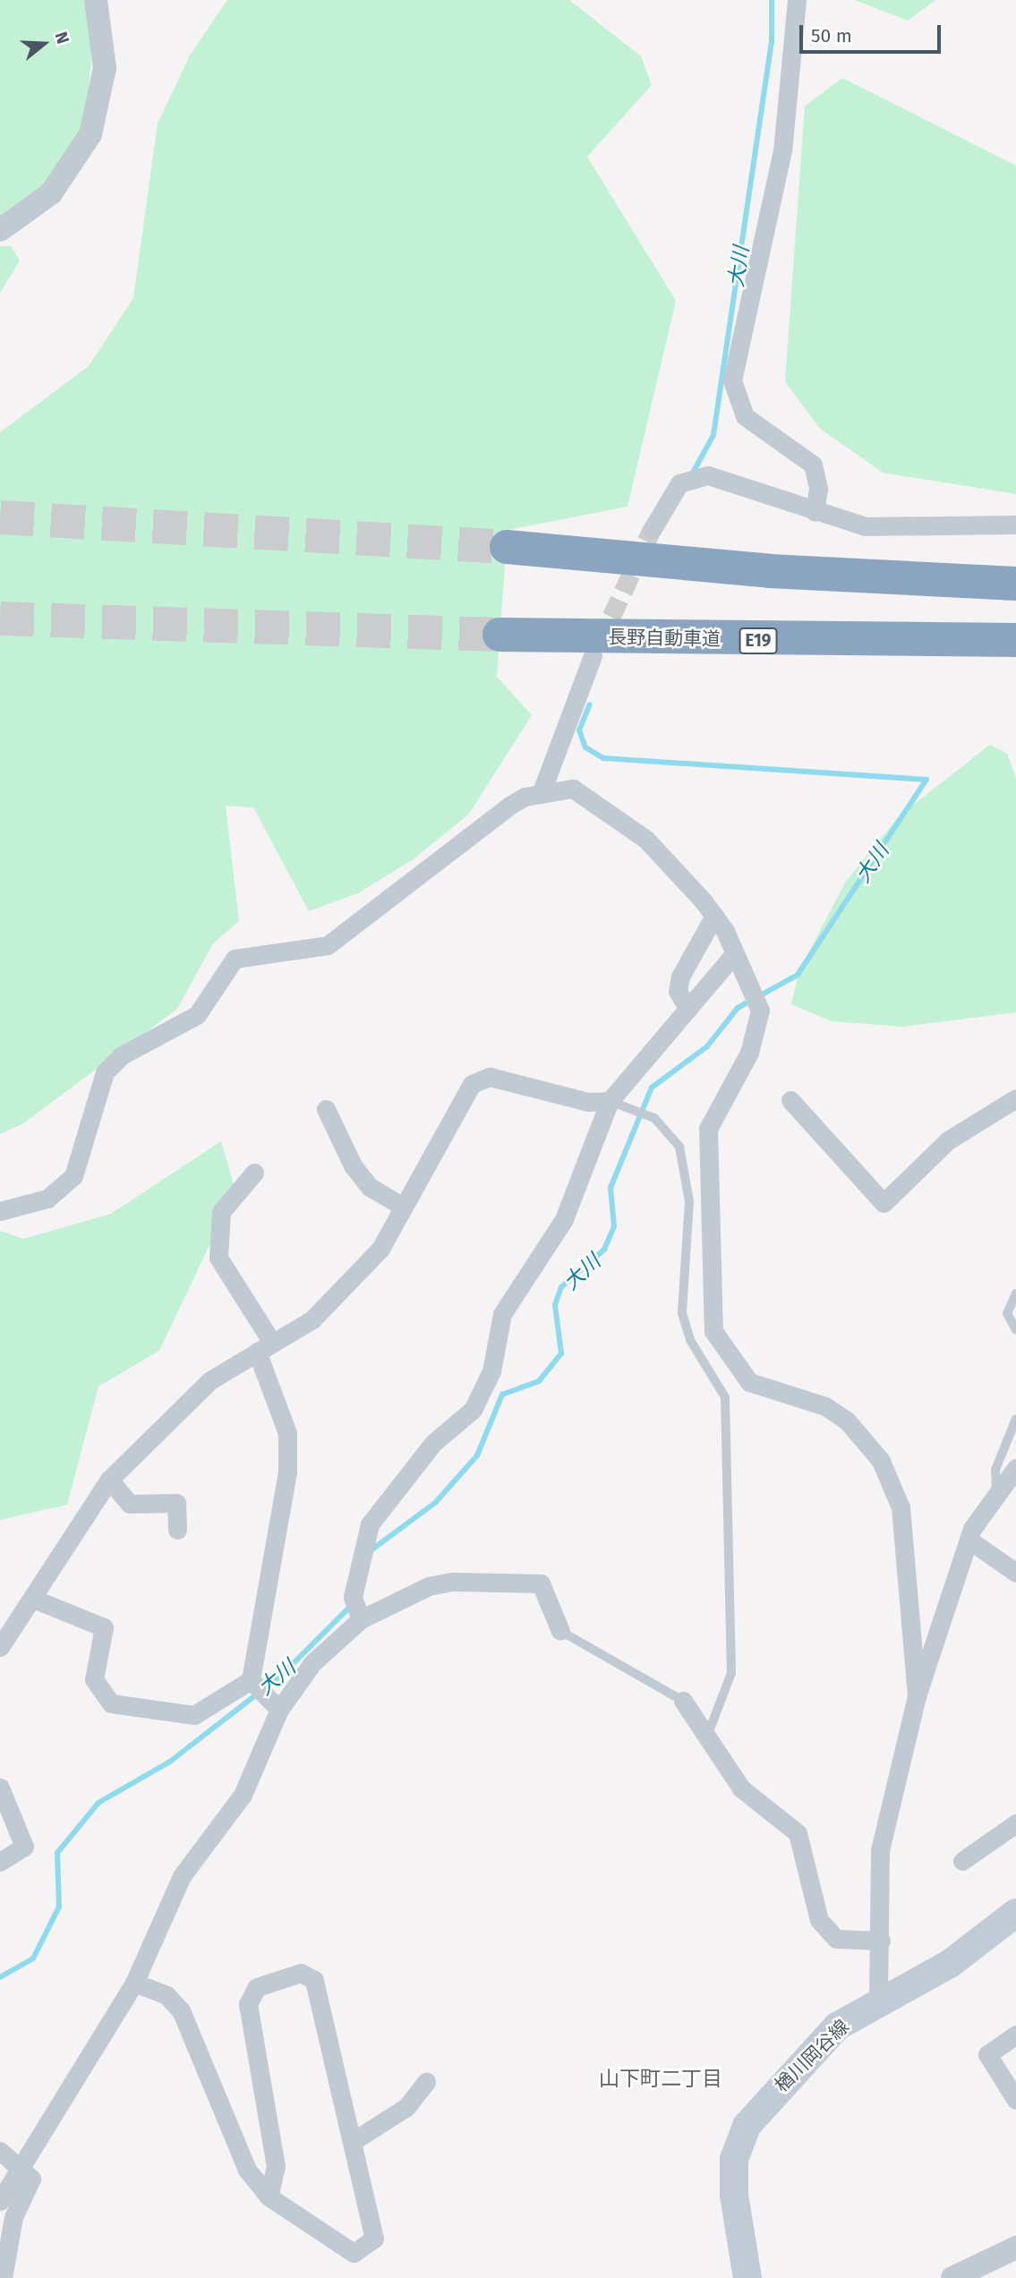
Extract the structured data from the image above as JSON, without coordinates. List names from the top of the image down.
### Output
{
  "streets": {
    "highway": ["長野自動車道", "E19"],
    "main road": ["楢川岡谷線"]
  },
  "districts": ["山下町二丁目"],
  "water": ["大川"],
  "scale_bar": "50 m",
  "north": "right"
}
